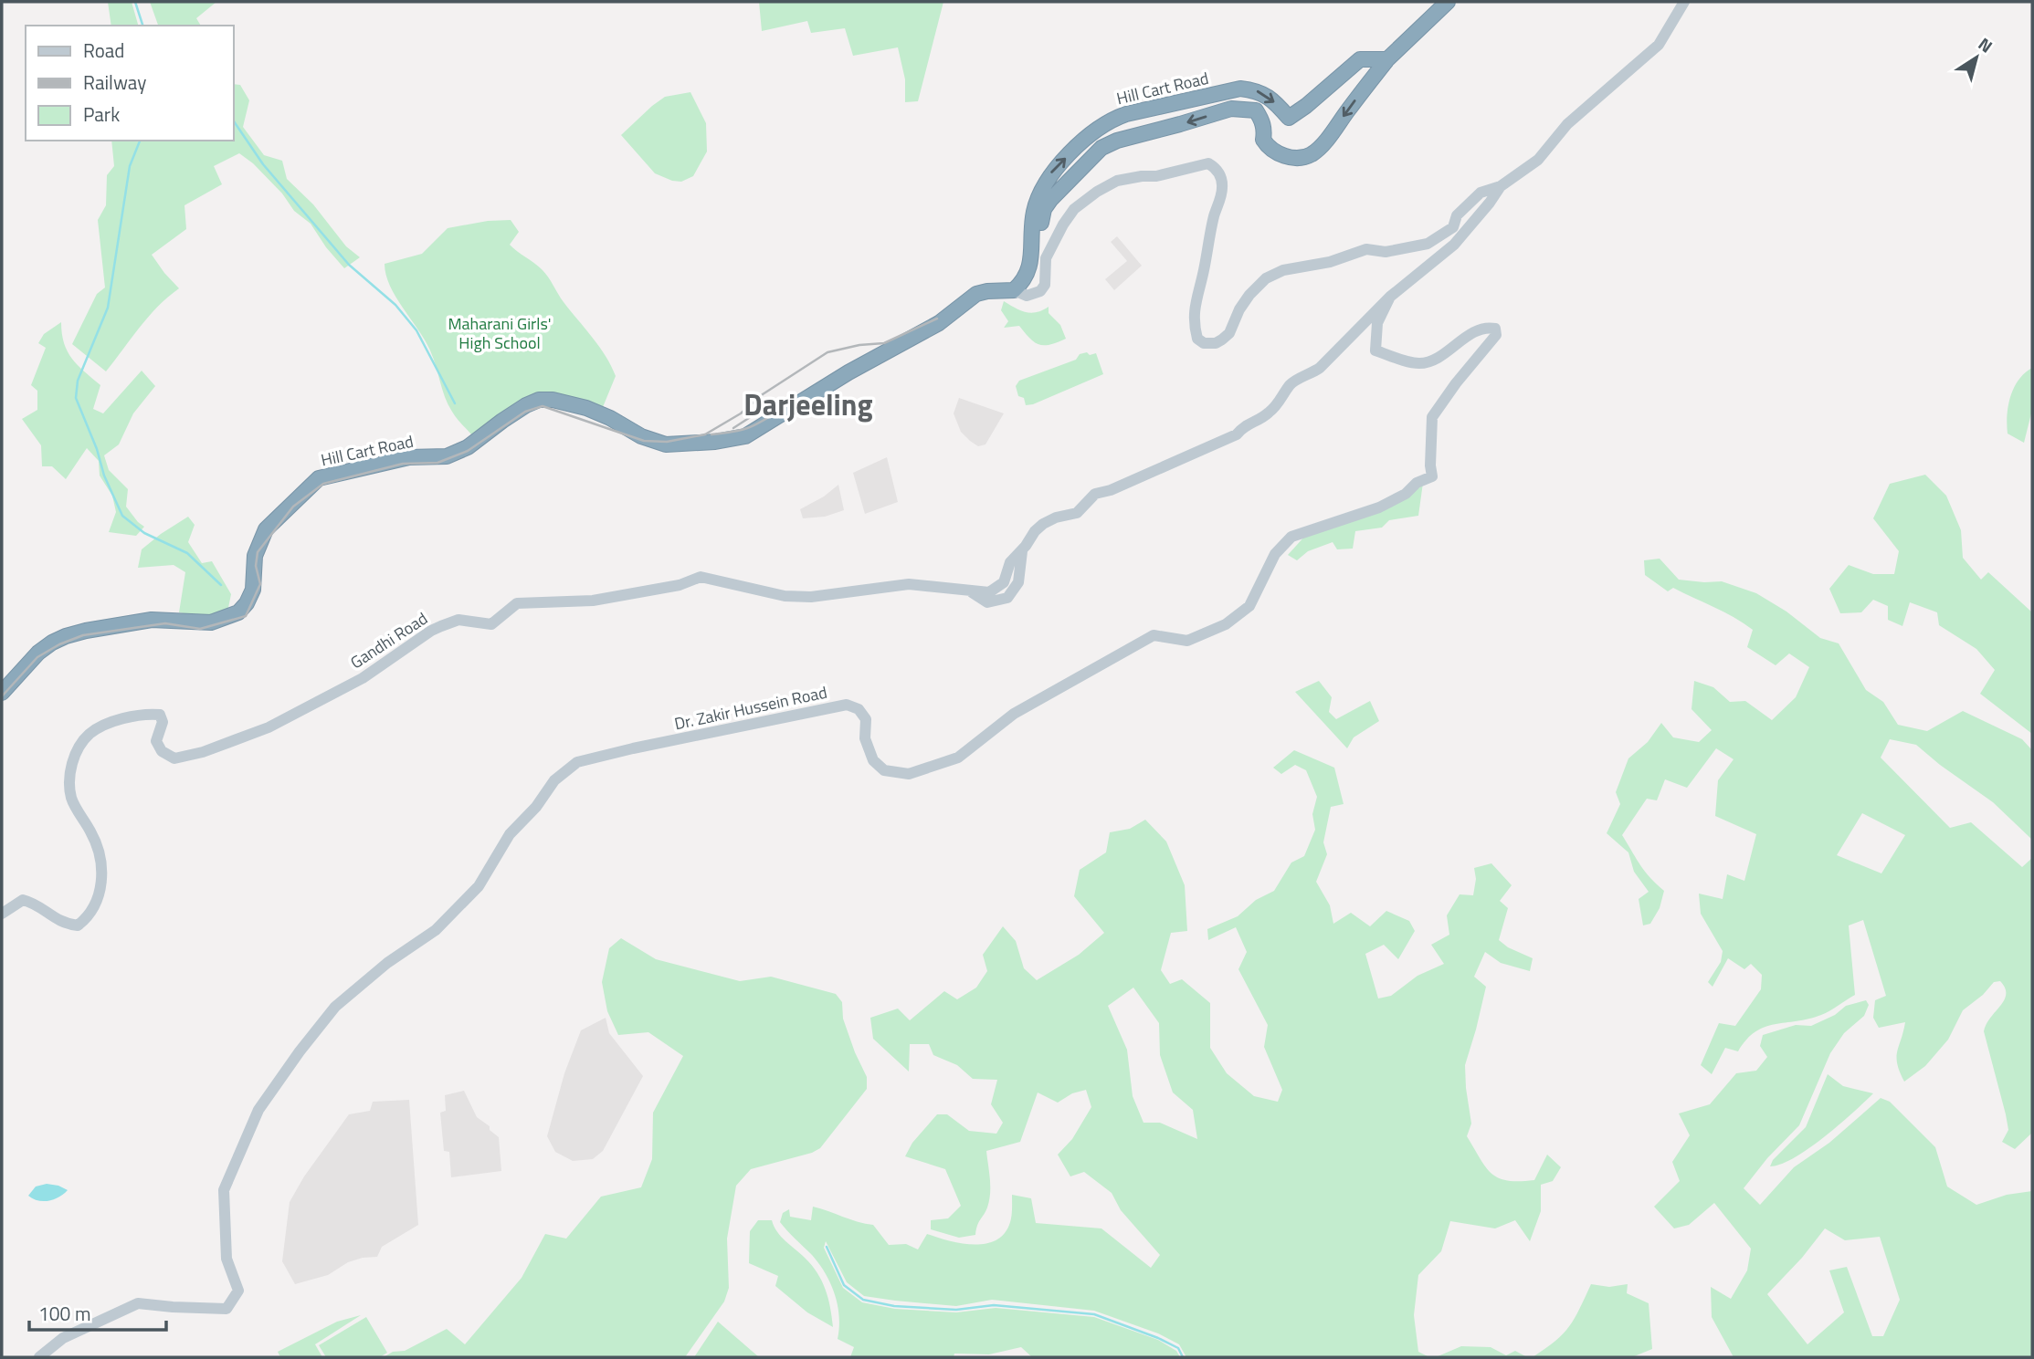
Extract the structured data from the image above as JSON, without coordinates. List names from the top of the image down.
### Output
{
  "streets": {
    "highway": ["Hill Cart Road"],
    "street": ["Gandhi Road", "Dr. Zakir Hussein Road"]
  },
  "crossings": [
    ["Gandhi Road", "Dr. Zakir Hussein Road"]
  ],
  "districts": ["Darjeeling"],
  "parks": ["Maharani Girls' High School"],
  "legend": ["Road", "Railway", "Park"],
  "scale_bar": "100 m",
  "north": "top right"
}
